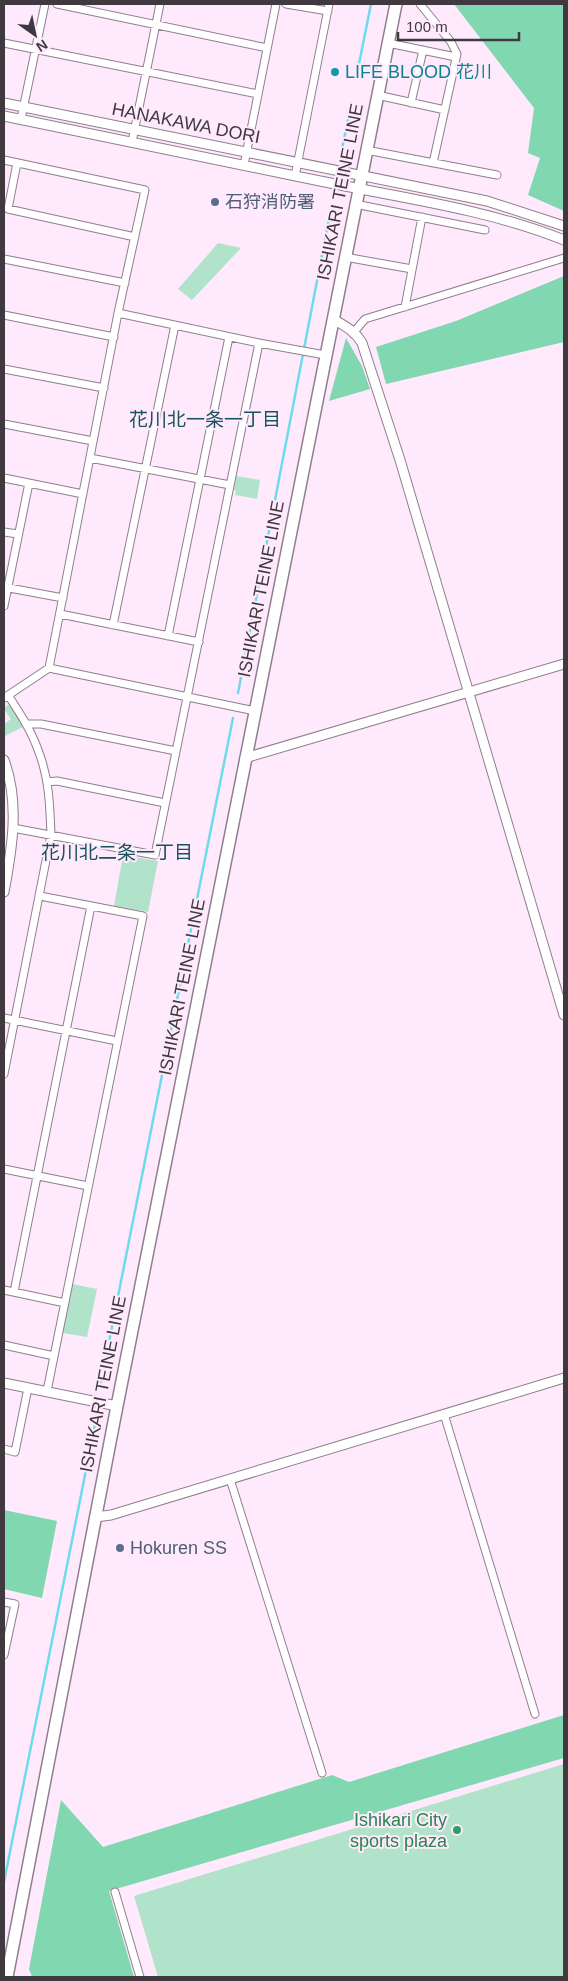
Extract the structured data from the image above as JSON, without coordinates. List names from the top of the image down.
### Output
{
  "streets": {
    "main road": ["ISHIKARI TEINE LINE"],
    "street": ["HANAKAWA DORI"]
  },
  "crossings": [
    ["HANAKAWA DORI", "ISHIKARI TEINE LINE"]
  ],
  "districts": ["花川北一条一丁目", "花川北二条一丁目"],
  "places": [
    "LIFE BLOOD 花川",
    "石狩消防署",
    "Hokuren SS",
    "Ishikari City sports plaza"
  ],
  "scale_bar": "100 m",
  "north": "bottom right"
}
